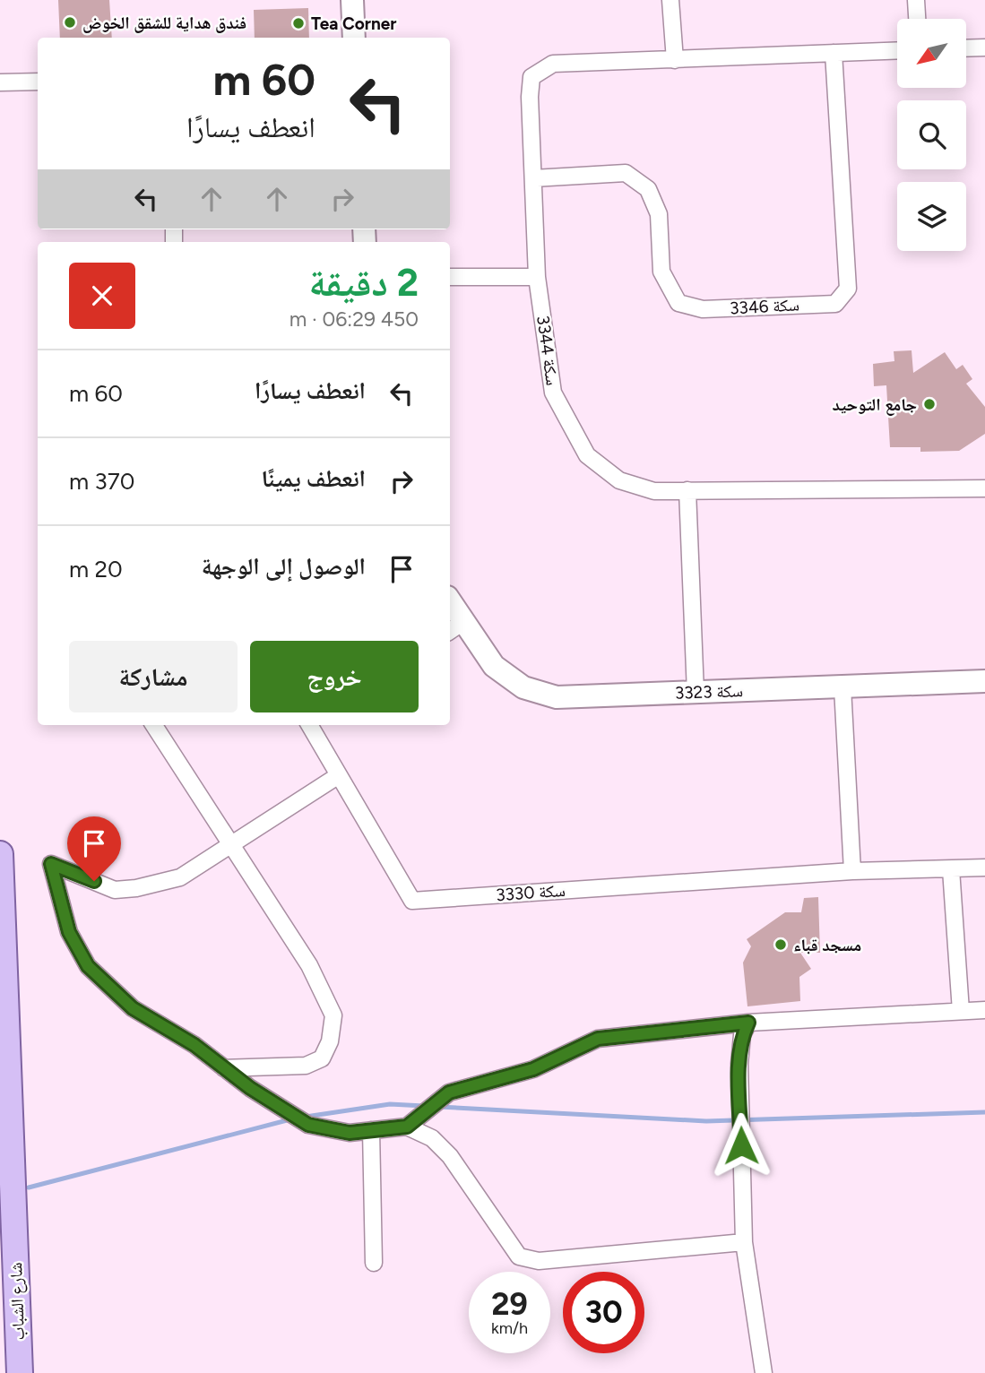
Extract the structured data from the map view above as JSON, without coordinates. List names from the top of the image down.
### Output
{
  "streets": {
    "main road": ["شارع الشباب"],
    "street": [
      "سكة 3346",
      "سكة 3344",
      "سكة 3323",
      "سكة 3330"
    ]
  },
  "crossings": [
    ["سكة 3346", "سكة 3344"]
  ],
  "places": [
    "فندق هداية للشقق الخوض",
    "Tea Corner",
    "جامع التوحيد",
    "مسجد قباء"
  ],
  "north": "bottom left",
  "page": {
    "turn": ["60 m", "انعطف يسارًا"],
    "heading": ["2 دقيقة", "450 m · 06:29"],
    "list": [
      {
        "name": "انعطف يسارًا",
        "value": "60 m"
      },
      {
        "name": "انعطف يمينًا",
        "value": "370 m"
      },
      {
        "name": "الوصول إلى الوجهة",
        "value": "20 m"
      }
    ],
    "buttons": ["خروج", "مشاركة"],
    "speed": "29 km/h",
    "limit": "30"
  }
}
